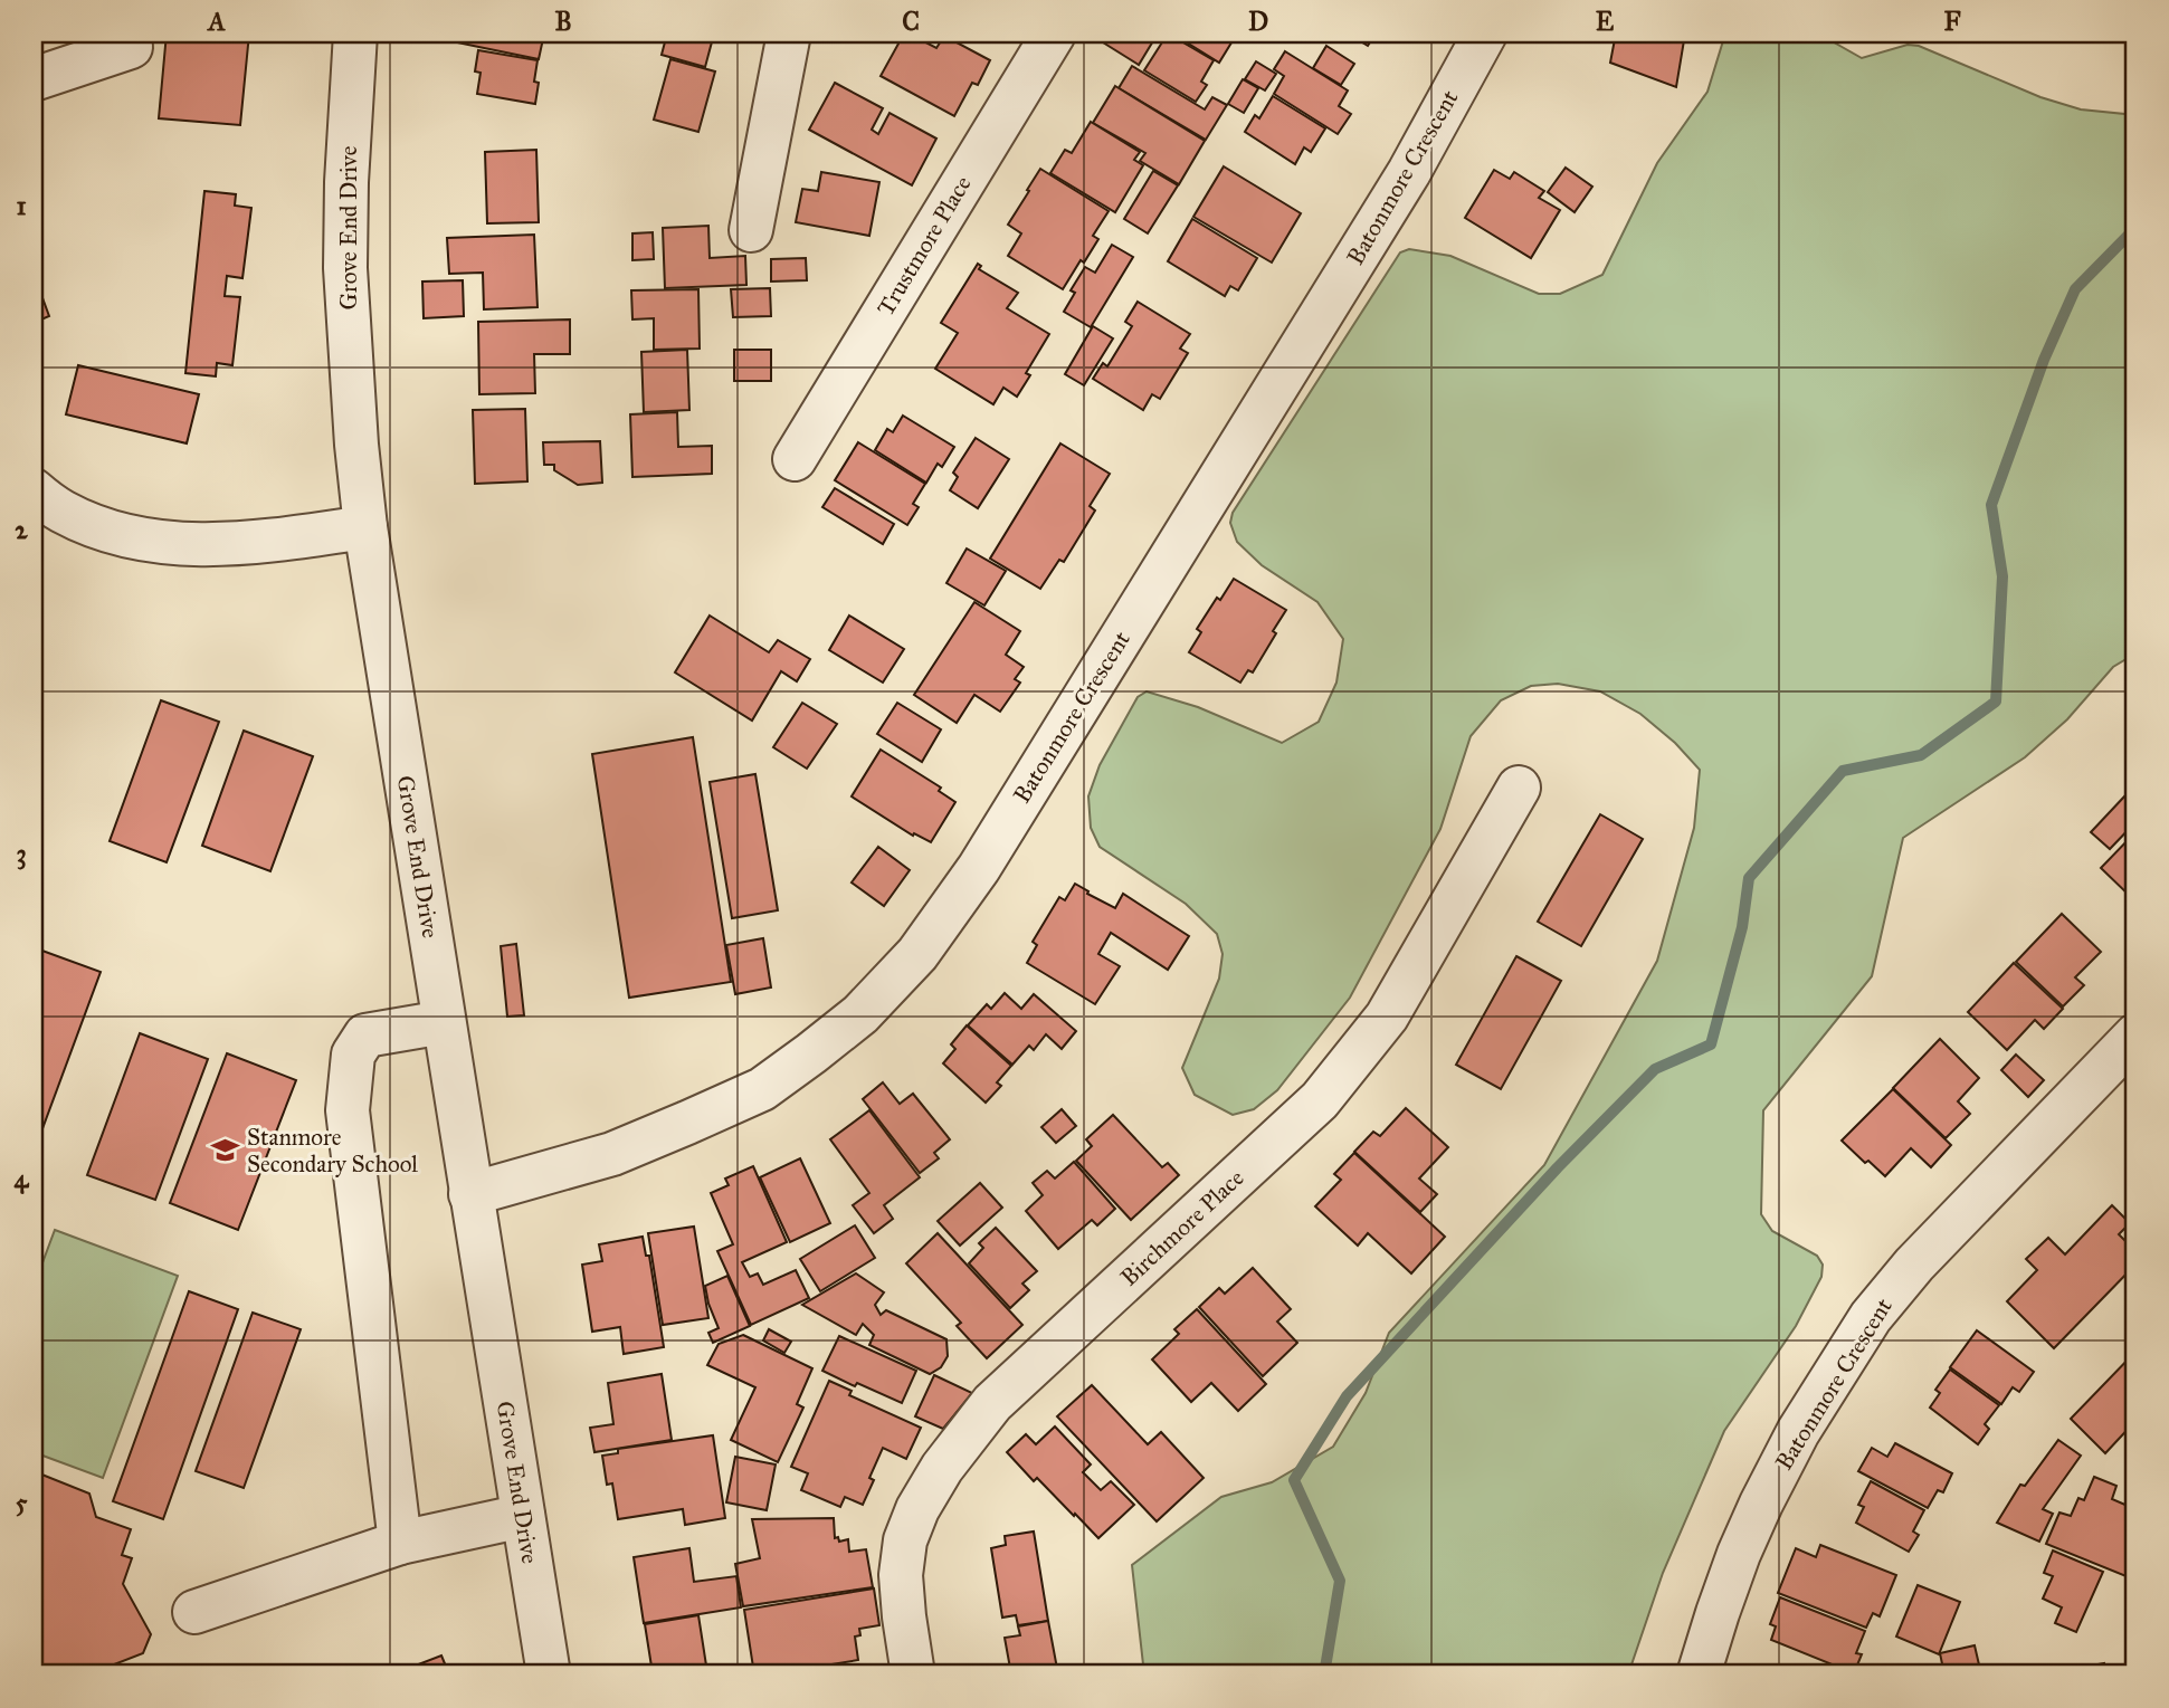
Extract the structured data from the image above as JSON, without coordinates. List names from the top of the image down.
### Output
{
  "streets": {
    "street": [
      "Batonmore Crescent",
      "Grove End Drive",
      "Trustmore Place",
      "Birchmore Place"
    ]
  },
  "crossings": [
    ["Batonmore Crescent", "Grove End Drive"]
  ],
  "places": {
    "school or university": ["Stanmore Secondary School"]
  },
  "grid": {
    "columns": [
      "A",
      "B",
      "C",
      "D",
      "E",
      "F"
    ],
    "rows": [
      "1",
      "2",
      "3",
      "4",
      "5"
    ]
  }
}
